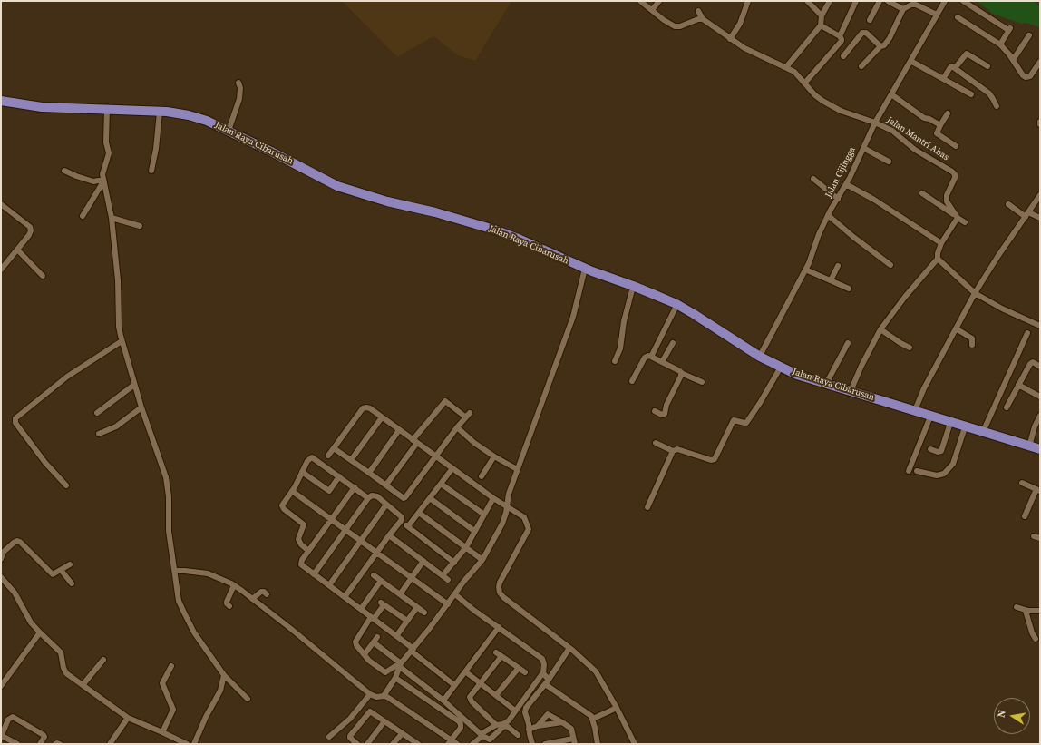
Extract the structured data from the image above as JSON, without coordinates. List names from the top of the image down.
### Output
{
  "streets": {
    "main road": ["Jalan Raya Cibarusah"],
    "street": ["Jalan Mantri Abas", "Jalan Cijingga"]
  },
  "crossings": [
    ["Jalan Mantri Abas", "Jalan Cijingga"],
    ["Jalan Raya Cibarusah", "Jalan Cijingga"]
  ],
  "north": "left"
}
